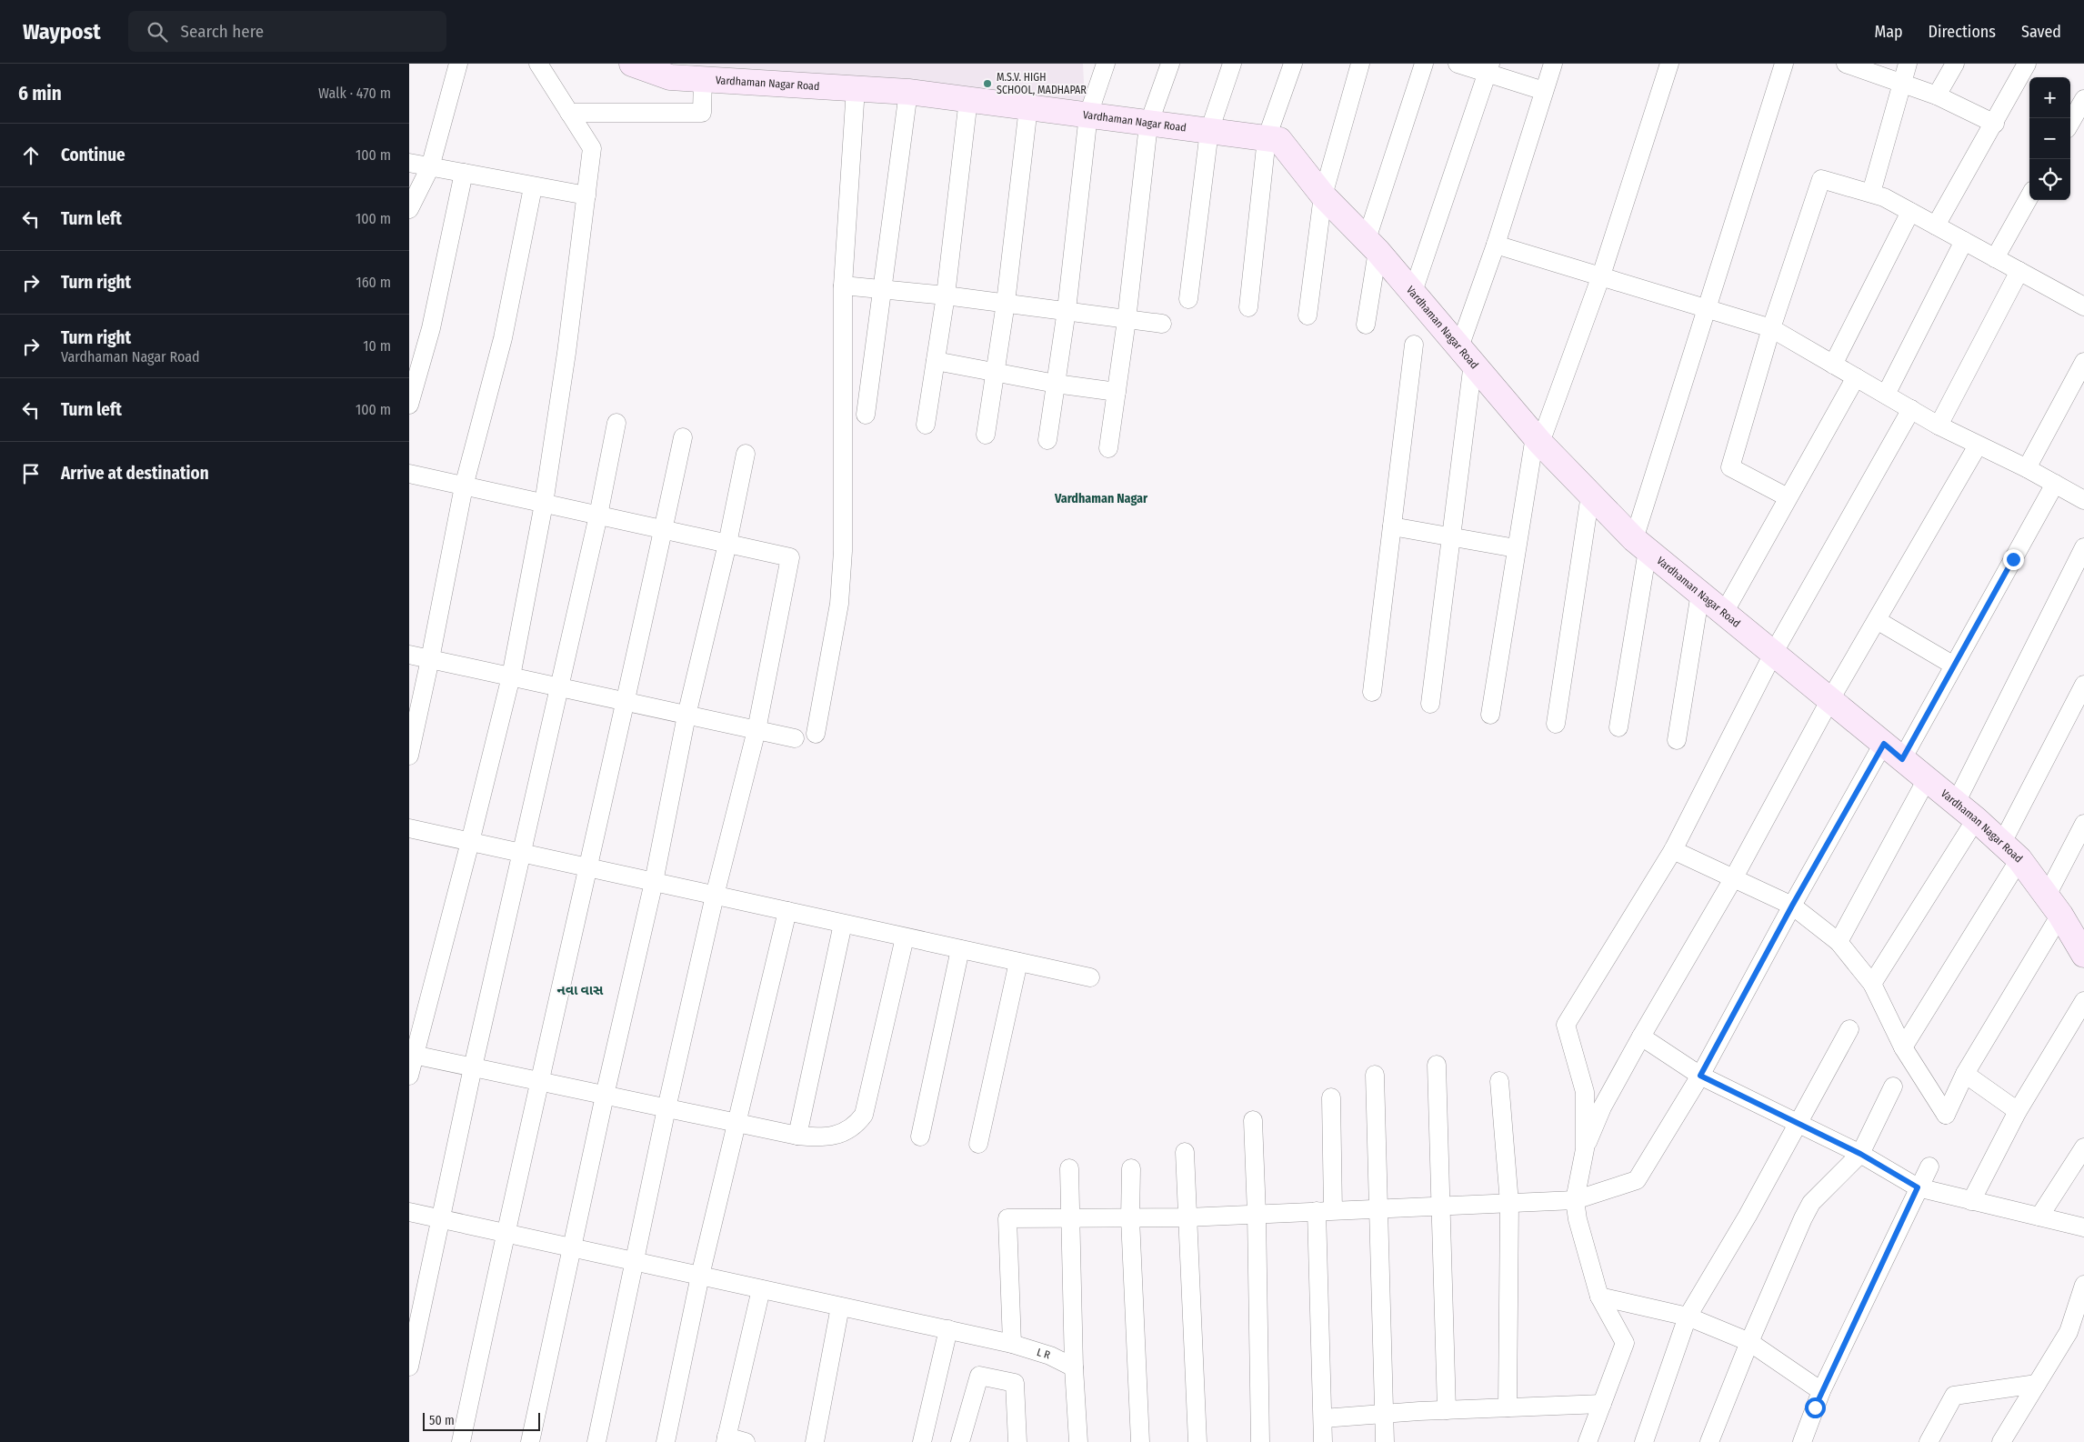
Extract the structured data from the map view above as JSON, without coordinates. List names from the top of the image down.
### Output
{
  "streets": {
    "street": ["Vardhaman Nagar Road", "L R"]
  },
  "districts": ["Vardhaman Nagar", "નવા વાસ"],
  "places": ["M.S.V. HIGH SCHOOL, MADHAPAR"],
  "scale_bar": "50 m",
  "page": {
    "header": "Waypost",
    "search": "Search here",
    "nav": ["Map", "Directions", "Saved"],
    "heading": ["6 min", "Walk · 470 m"],
    "map_buttons": ["+", "−"],
    "list": [
      ["Continue", "100 m"],
      ["Turn left", "100 m"],
      ["Turn right", "160 m"],
      ["Turn right", "Vardhaman Nagar Road", "10 m"],
      ["Turn left", "100 m"],
      "Arrive at destination"
    ],
    "scale": "50 m"
  }
}
